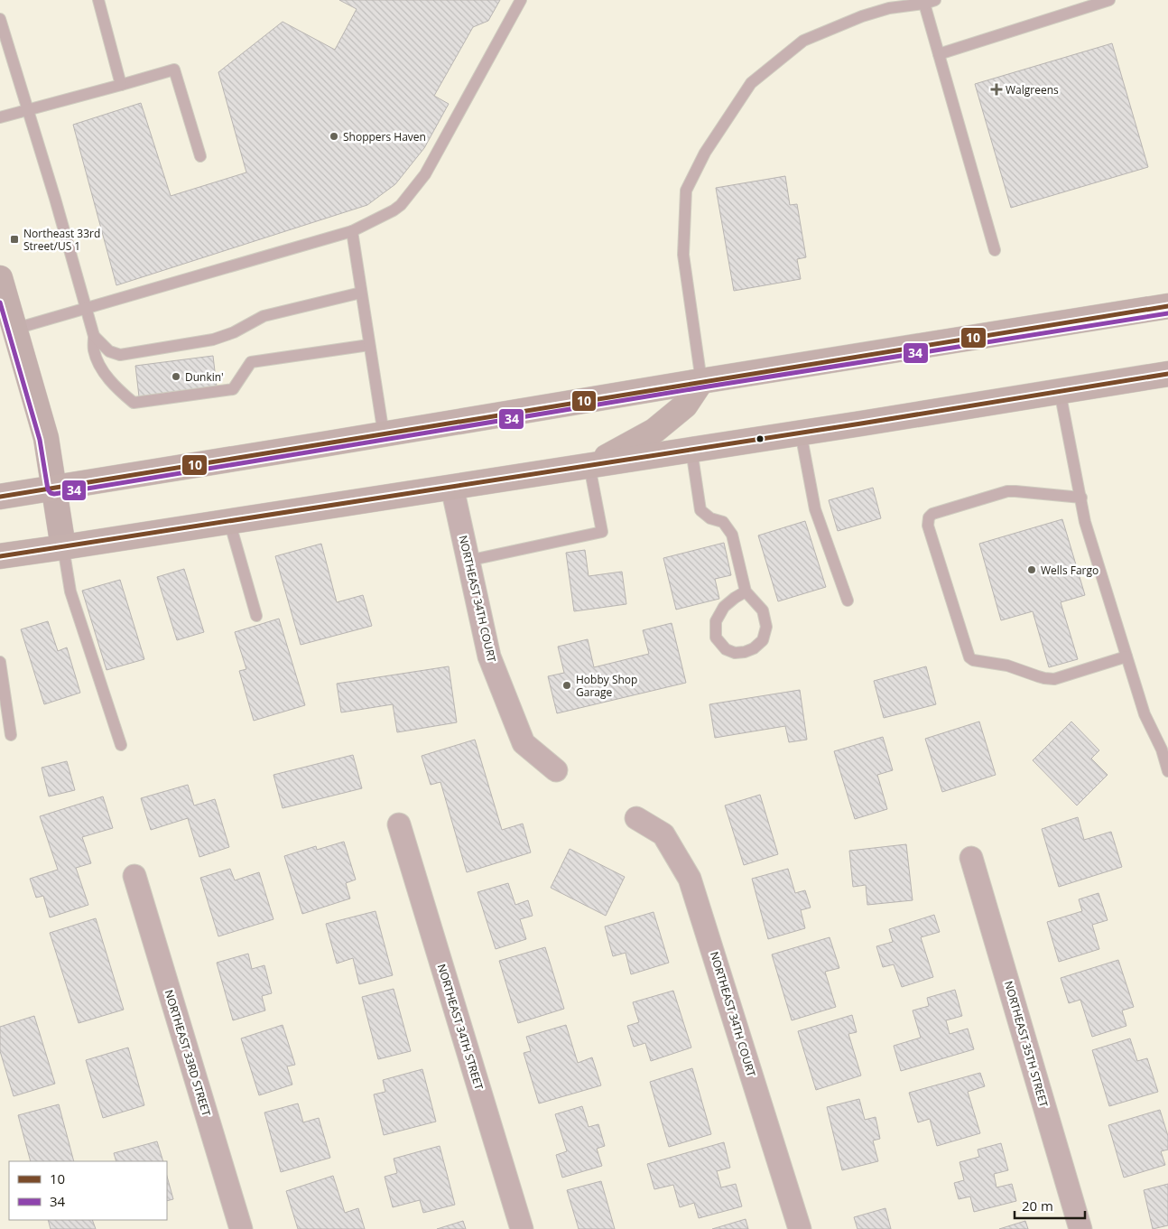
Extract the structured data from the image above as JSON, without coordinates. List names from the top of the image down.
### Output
{
  "streets": {
    "street": [
      "NORTHEAST 34TH COURT",
      "NORTHEAST 34TH STREET",
      "NORTHEAST 35TH STREET",
      "NORTHEAST 33RD STREET"
    ]
  },
  "places": {
    "health": ["Walgreens"],
    "other": [
      "Shoppers Haven",
      "Dunkin'",
      "Wells Fargo",
      "Hobby Shop Garage"
    ],
    "transit": ["Northeast 33rd Street/US 1"]
  },
  "lines": ["transit line 34", "transit line 10"],
  "legend": ["10", "34"],
  "scale_bar": "20 m"
}
